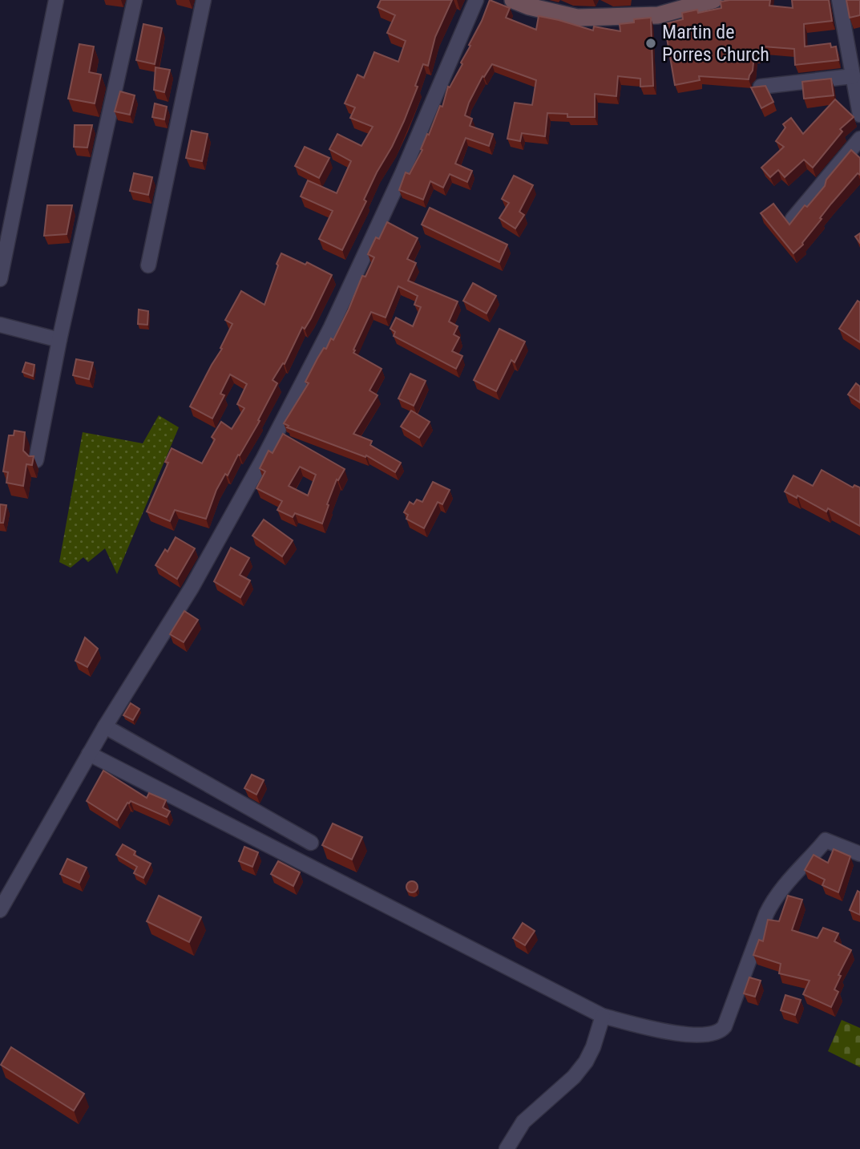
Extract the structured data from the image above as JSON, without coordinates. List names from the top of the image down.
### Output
{
  "places": ["Martin de Porres Church"]
}
